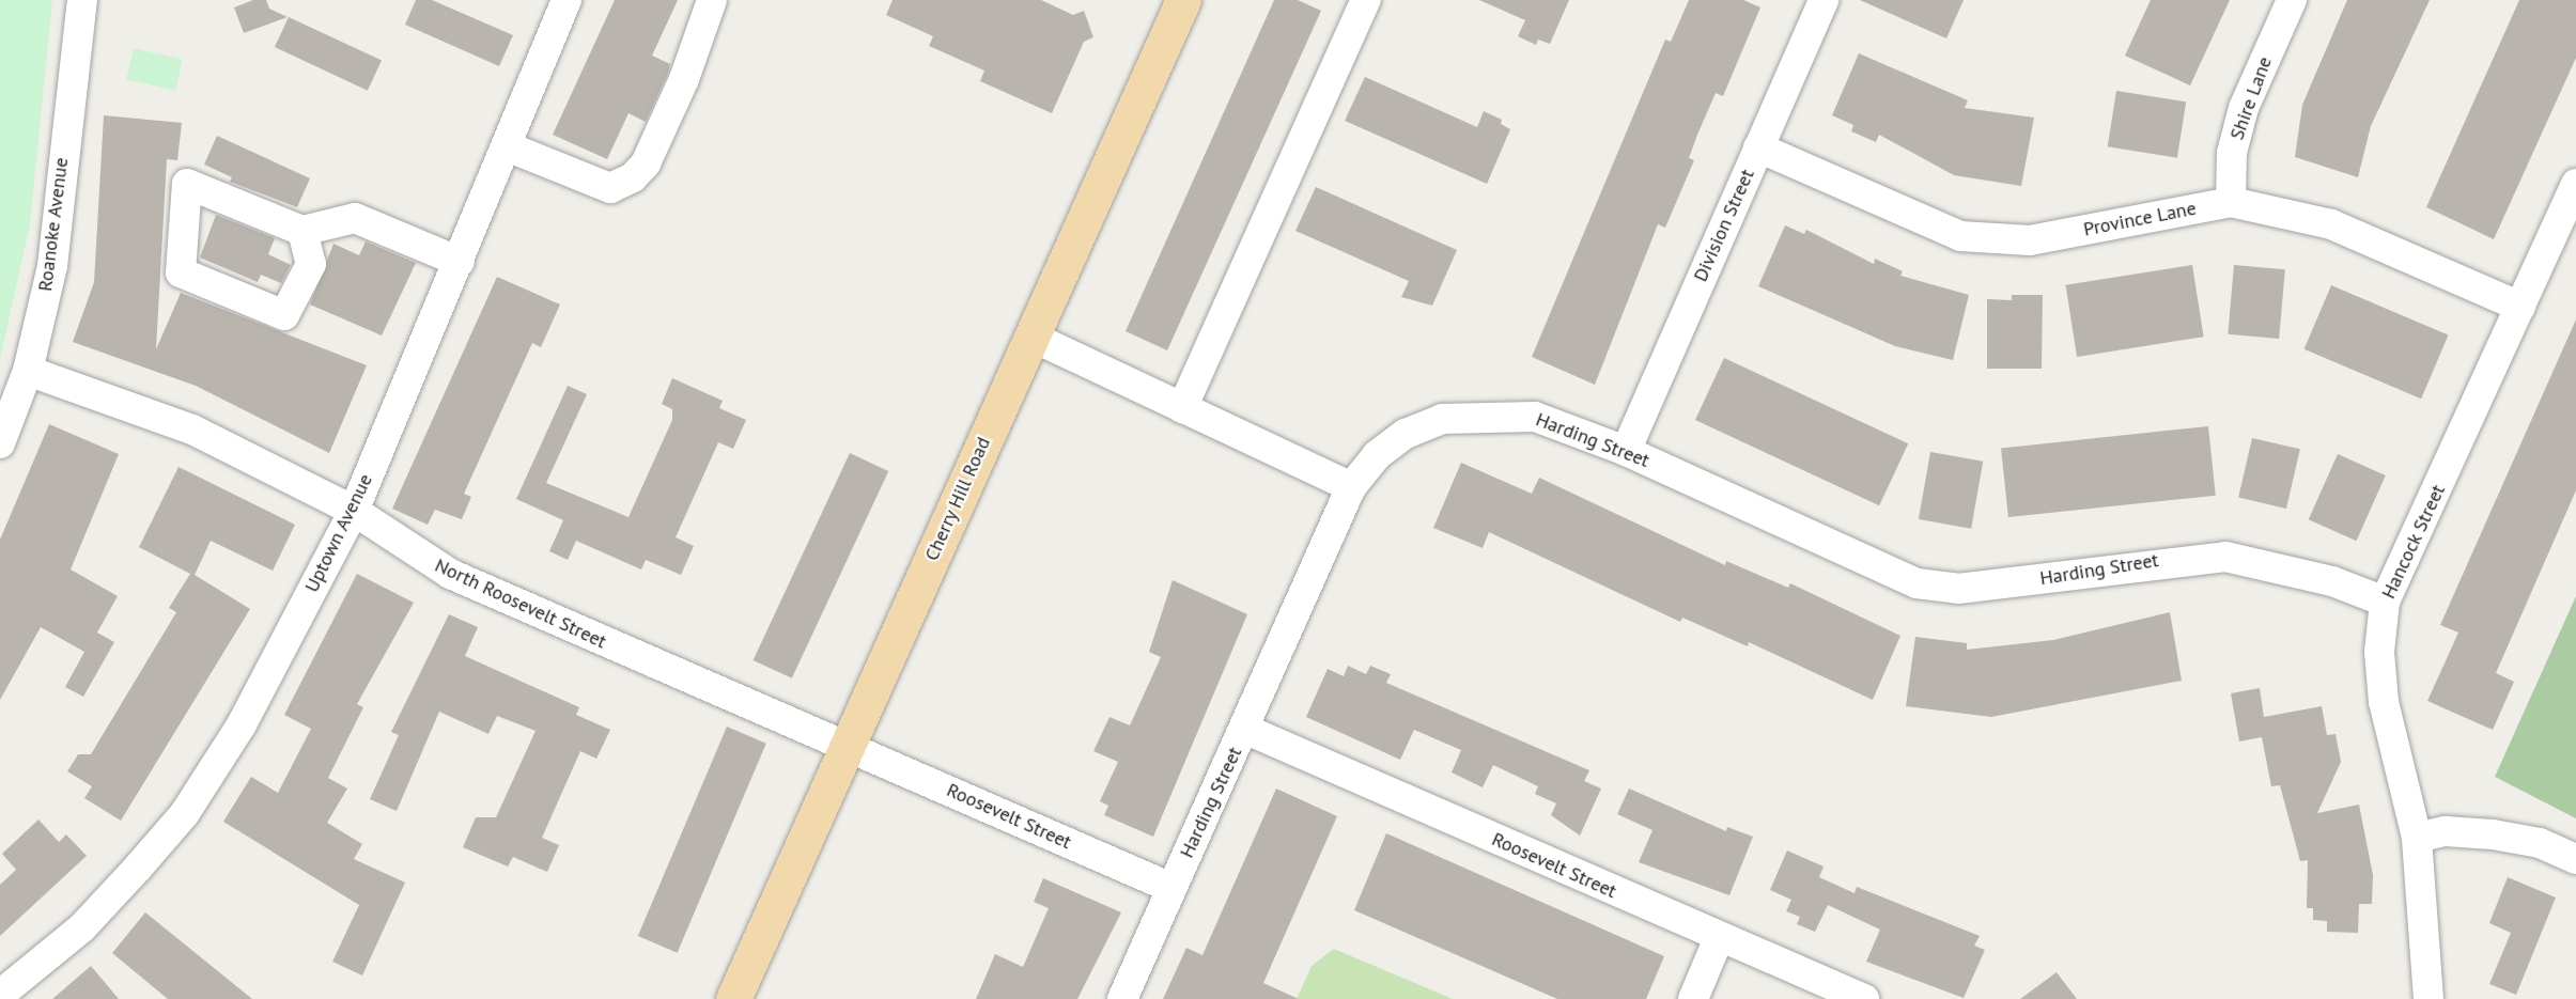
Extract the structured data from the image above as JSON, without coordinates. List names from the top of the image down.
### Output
{
  "streets": {
    "main road": ["Cherry Hill Road"],
    "street": [
      "Shire Lane",
      "Province Lane",
      "Roanoke Avenue",
      "Division Street",
      "Harding Street",
      "Uptown Avenue",
      "Hancock Street",
      "North Roosevelt Street",
      "Roosevelt Street"
    ]
  },
  "crossings": [
    ["Shire Lane", "Province Lane"],
    ["Province Lane", "Division Street"],
    ["Province Lane", "Hancock Street"],
    ["Roanoke Avenue", "North Roosevelt Street"],
    ["Division Street", "Harding Street"],
    ["Harding Street", "Hancock Street"],
    ["Harding Street", "Roosevelt Street"],
    ["Cherry Hill Road", "North Roosevelt Street"],
    ["Cherry Hill Road", "Roosevelt Street"],
    ["Uptown Avenue", "North Roosevelt Street"],
    ["North Roosevelt Street", "Roosevelt Street"]
  ]
}
